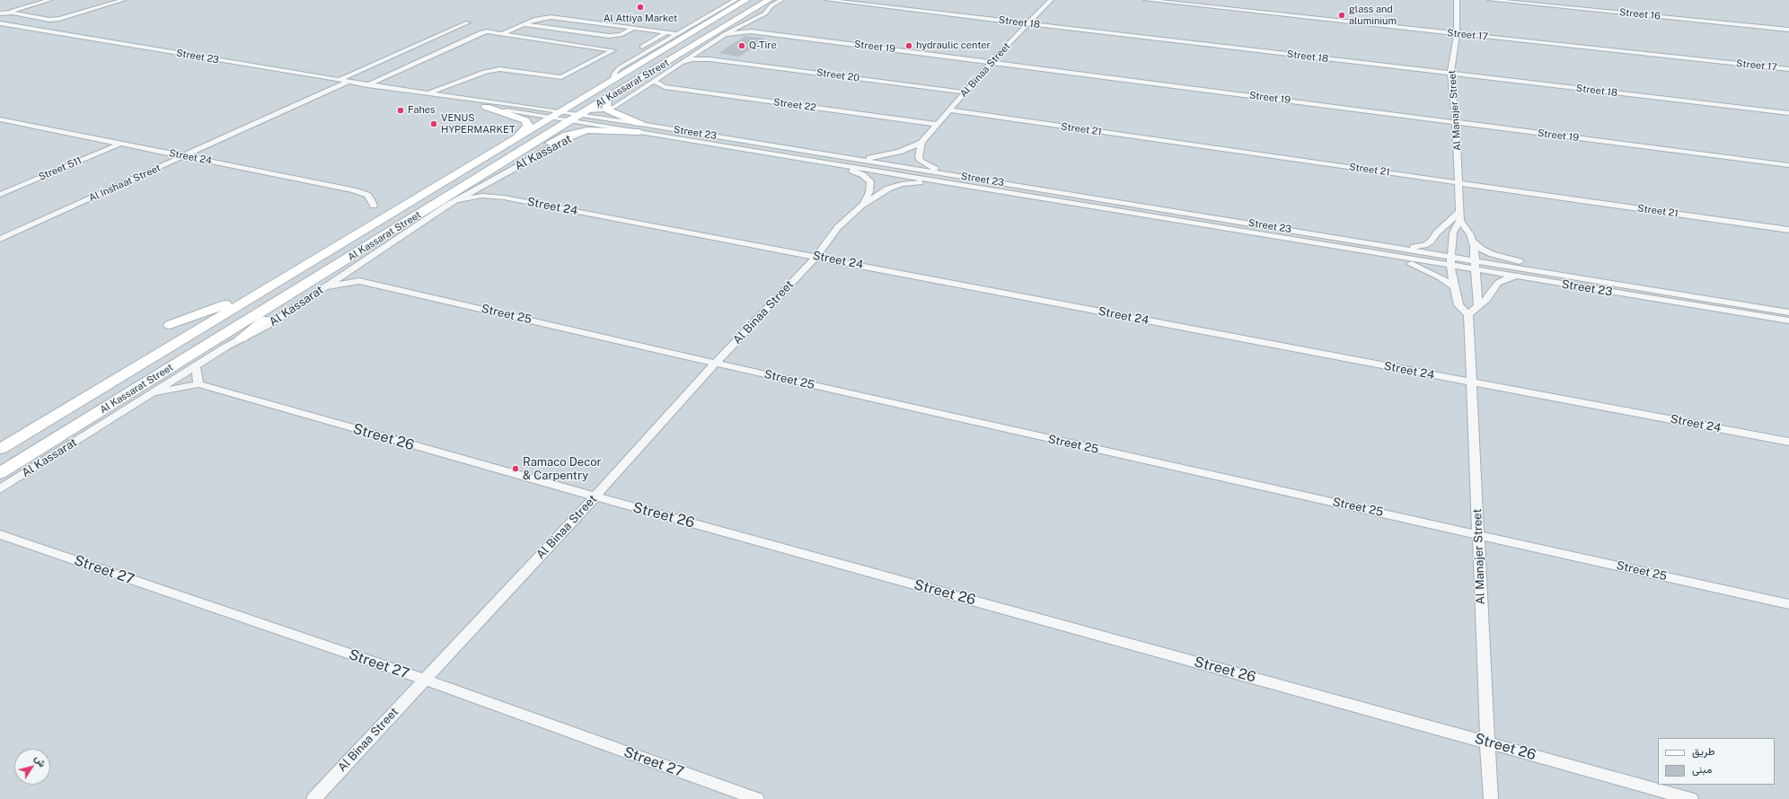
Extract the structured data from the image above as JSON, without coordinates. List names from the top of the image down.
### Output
{
  "streets": {
    "street": [
      "Street 16",
      "Street 18",
      "Street 17",
      "Street 19",
      "Street 23",
      "Al Binaa Street",
      "Street 20",
      "Al Kassarat Street",
      "Street 22",
      "Al Manajer Street",
      "Street 21",
      "Al Kassarat",
      "Street 24",
      "Street 511",
      "Al Inshaat Street",
      "Street 25",
      "Street 26",
      "Street 27"
    ]
  },
  "crossings": [
    ["Street 18", "Al Binaa Street"],
    ["Street 18", "Al Manajer Street"],
    ["Street 17", "Al Manajer Street"],
    ["Street 19", "Al Binaa Street"],
    ["Street 19", "Al Manajer Street"],
    ["Street 23", "Al Binaa Street"],
    ["Street 23", "Al Kassarat Street"],
    ["Street 23", "Al Manajer Street"],
    ["Street 23", "Al Inshaat Street"],
    ["Al Binaa Street", "Street 20"],
    ["Al Binaa Street", "Street 22"],
    ["Al Binaa Street", "Street 21"],
    ["Al Binaa Street", "Street 24"],
    ["Al Binaa Street", "Street 25"],
    ["Al Binaa Street", "Street 26"],
    ["Al Binaa Street", "Street 27"],
    ["Al Manajer Street", "Street 21"],
    ["Al Manajer Street", "Street 24"],
    ["Al Manajer Street", "Street 25"],
    ["Al Manajer Street", "Street 26"],
    ["Al Kassarat", "Street 24"],
    ["Al Kassarat", "Street 25"],
    ["Al Kassarat", "Street 26"],
    ["Street 24", "Street 511"],
    ["Street 24", "Al Inshaat Street"]
  ],
  "places": [
    "Al Attiya Market",
    "glass and aluminium",
    "Q-Tire",
    "hydraulic center",
    "Fahes",
    "VENUS HYPERMARKET",
    "Ramaco Decor & Carpentry"
  ],
  "legend": ["طريق", "مبنى"],
  "north": "top right"
}
